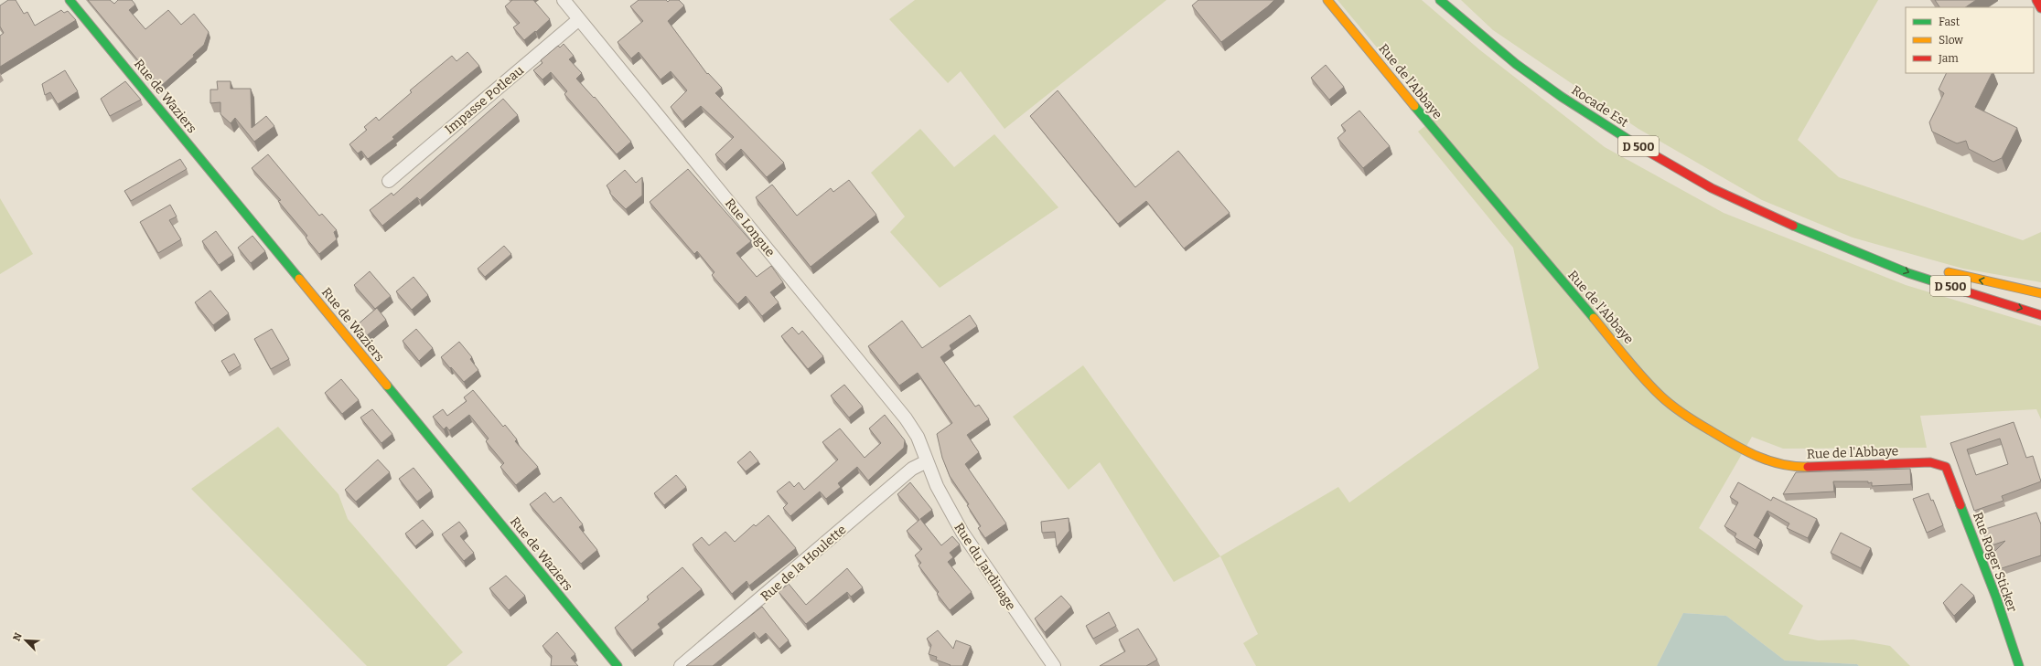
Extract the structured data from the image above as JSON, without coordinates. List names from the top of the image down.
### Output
{
  "streets": {
    "street": [
      "Rue de l'Abbaye",
      "Rue de Waziers",
      "Impasse Potleau",
      "Rocade Est",
      "D 500",
      "Rue Longue",
      "Rue Roger Sticker",
      "Rue de la Houlette",
      "Rue du Jardinage"
    ]
  },
  "crossings": [
    ["Rue de l'Abbaye", "Rue Roger Sticker"],
    ["Impasse Potleau", "Rue Longue"],
    ["Rocade Est", "D 500"],
    ["Rue Longue", "Rue de la Houlette"],
    ["Rue Longue", "Rue du Jardinage"],
    ["Rue de la Houlette", "Rue du Jardinage"]
  ],
  "legend": ["Fast", "Slow", "Jam"],
  "north": "top left"
}
